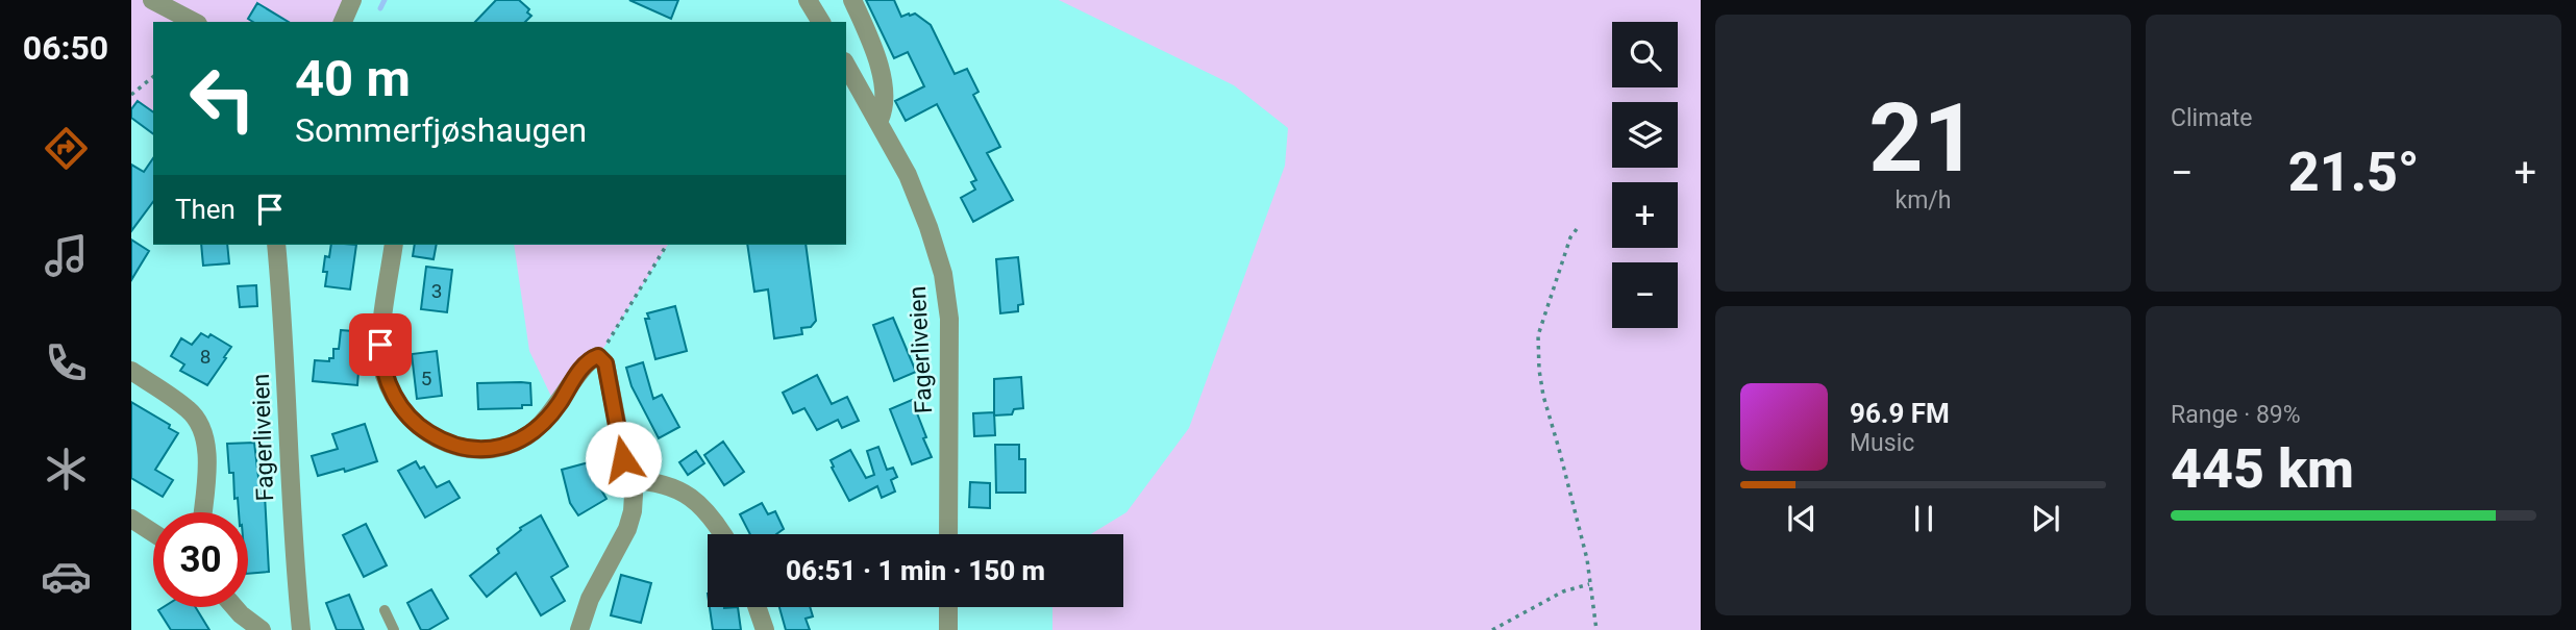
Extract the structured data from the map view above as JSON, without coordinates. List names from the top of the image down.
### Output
{
  "streets": {
    "street": ["Fagerliveien"]
  },
  "house_numbers": ["3", "8", "5"],
  "page": {
    "tabs": "06:50",
    "tile": [
      ["21", "km/h"],
      "Climate",
      ["Range · 89%", "445 km"]
    ],
    "map_buttons": ["+", "−"],
    "turn": ["40 m", "Sommerfjøshaugen"],
    "heat": ["−", "21.5°", "+"],
    "then": "Then",
    "song": ["96.9 FM", "Music"],
    "limit": "30",
    "trip": "06:51 · 1 min · 150 m"
  }
}
